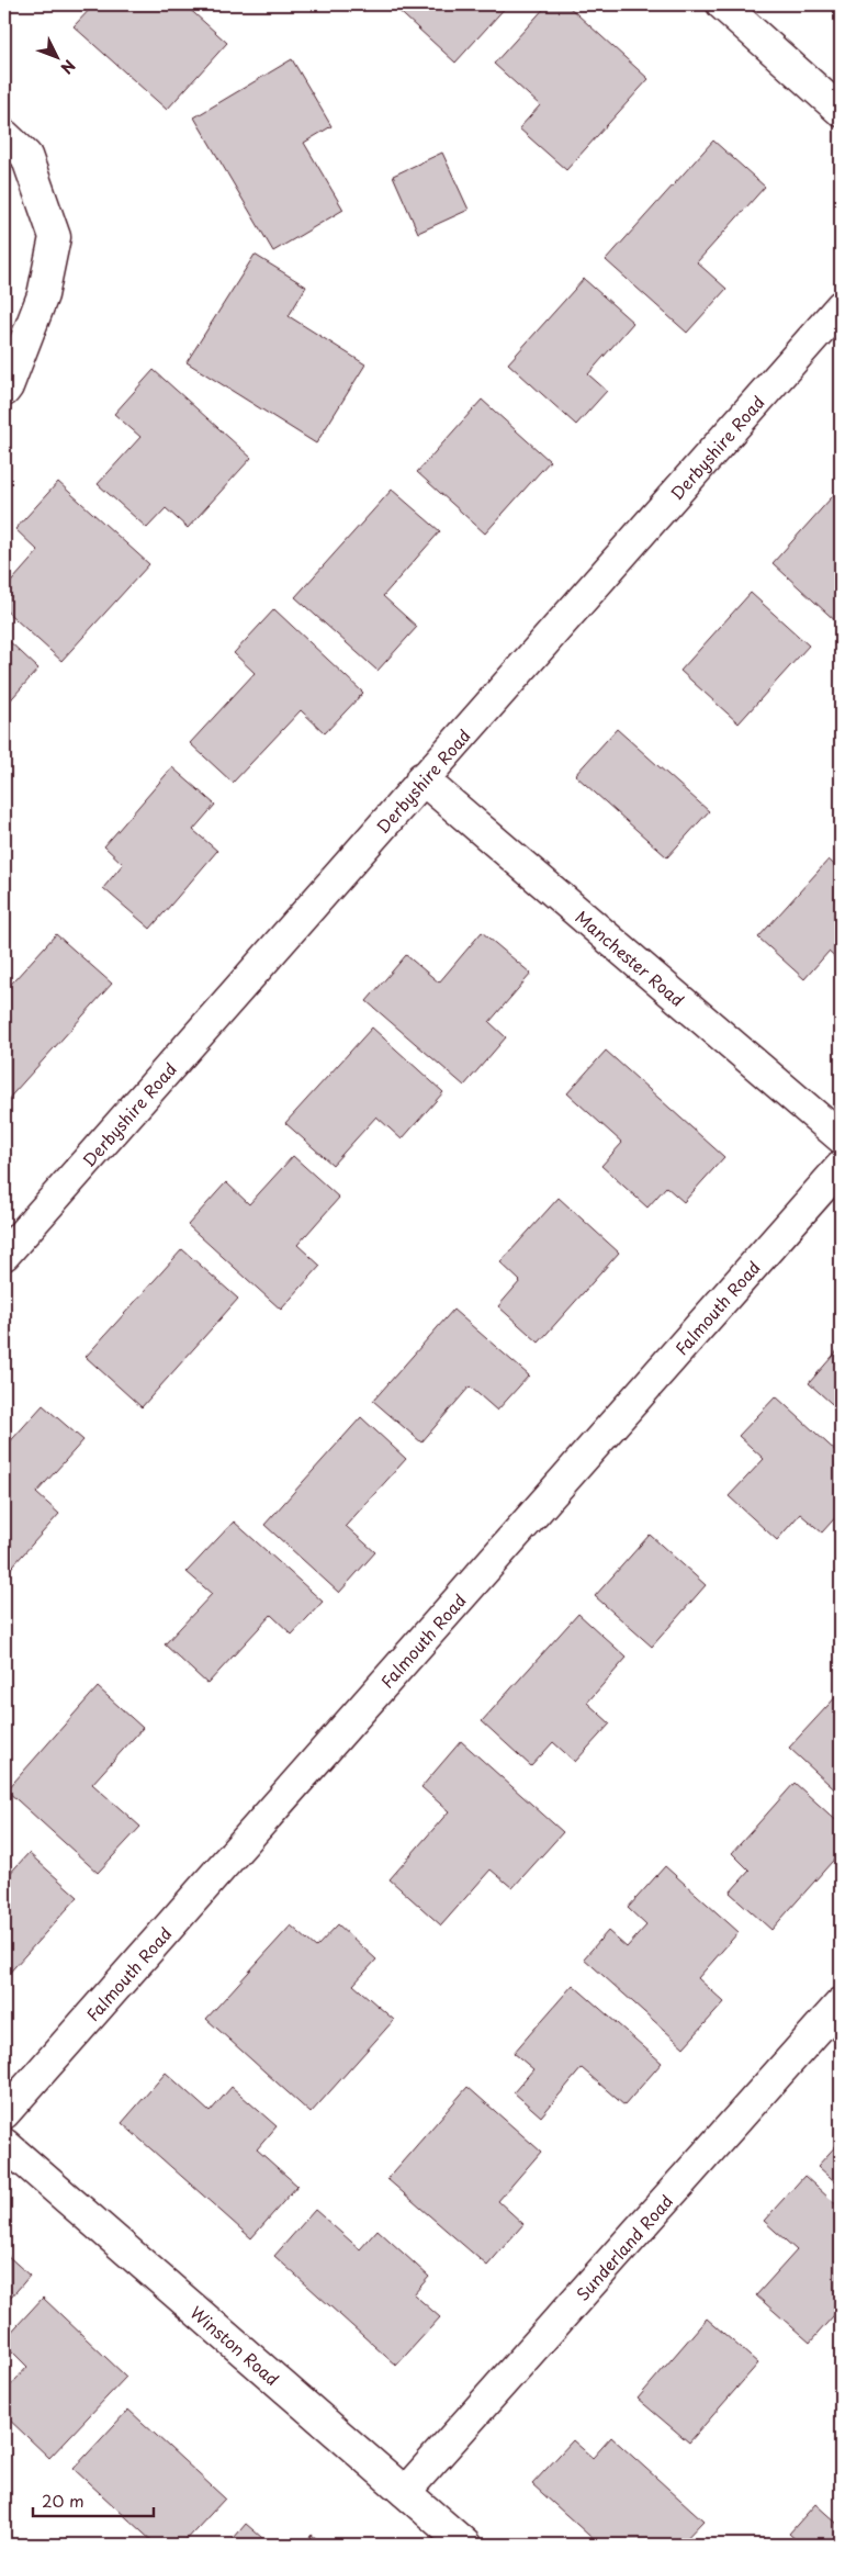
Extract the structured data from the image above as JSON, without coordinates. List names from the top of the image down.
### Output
{
  "streets": {
    "street": [
      "Derbyshire Road",
      "Manchester Road",
      "Falmouth Road",
      "Sunderland Road",
      "Winston Road"
    ]
  },
  "crossings": [
    ["Derbyshire Road", "Manchester Road"],
    ["Sunderland Road", "Winston Road"]
  ],
  "scale_bar": "20 m",
  "north": "bottom right"
}
